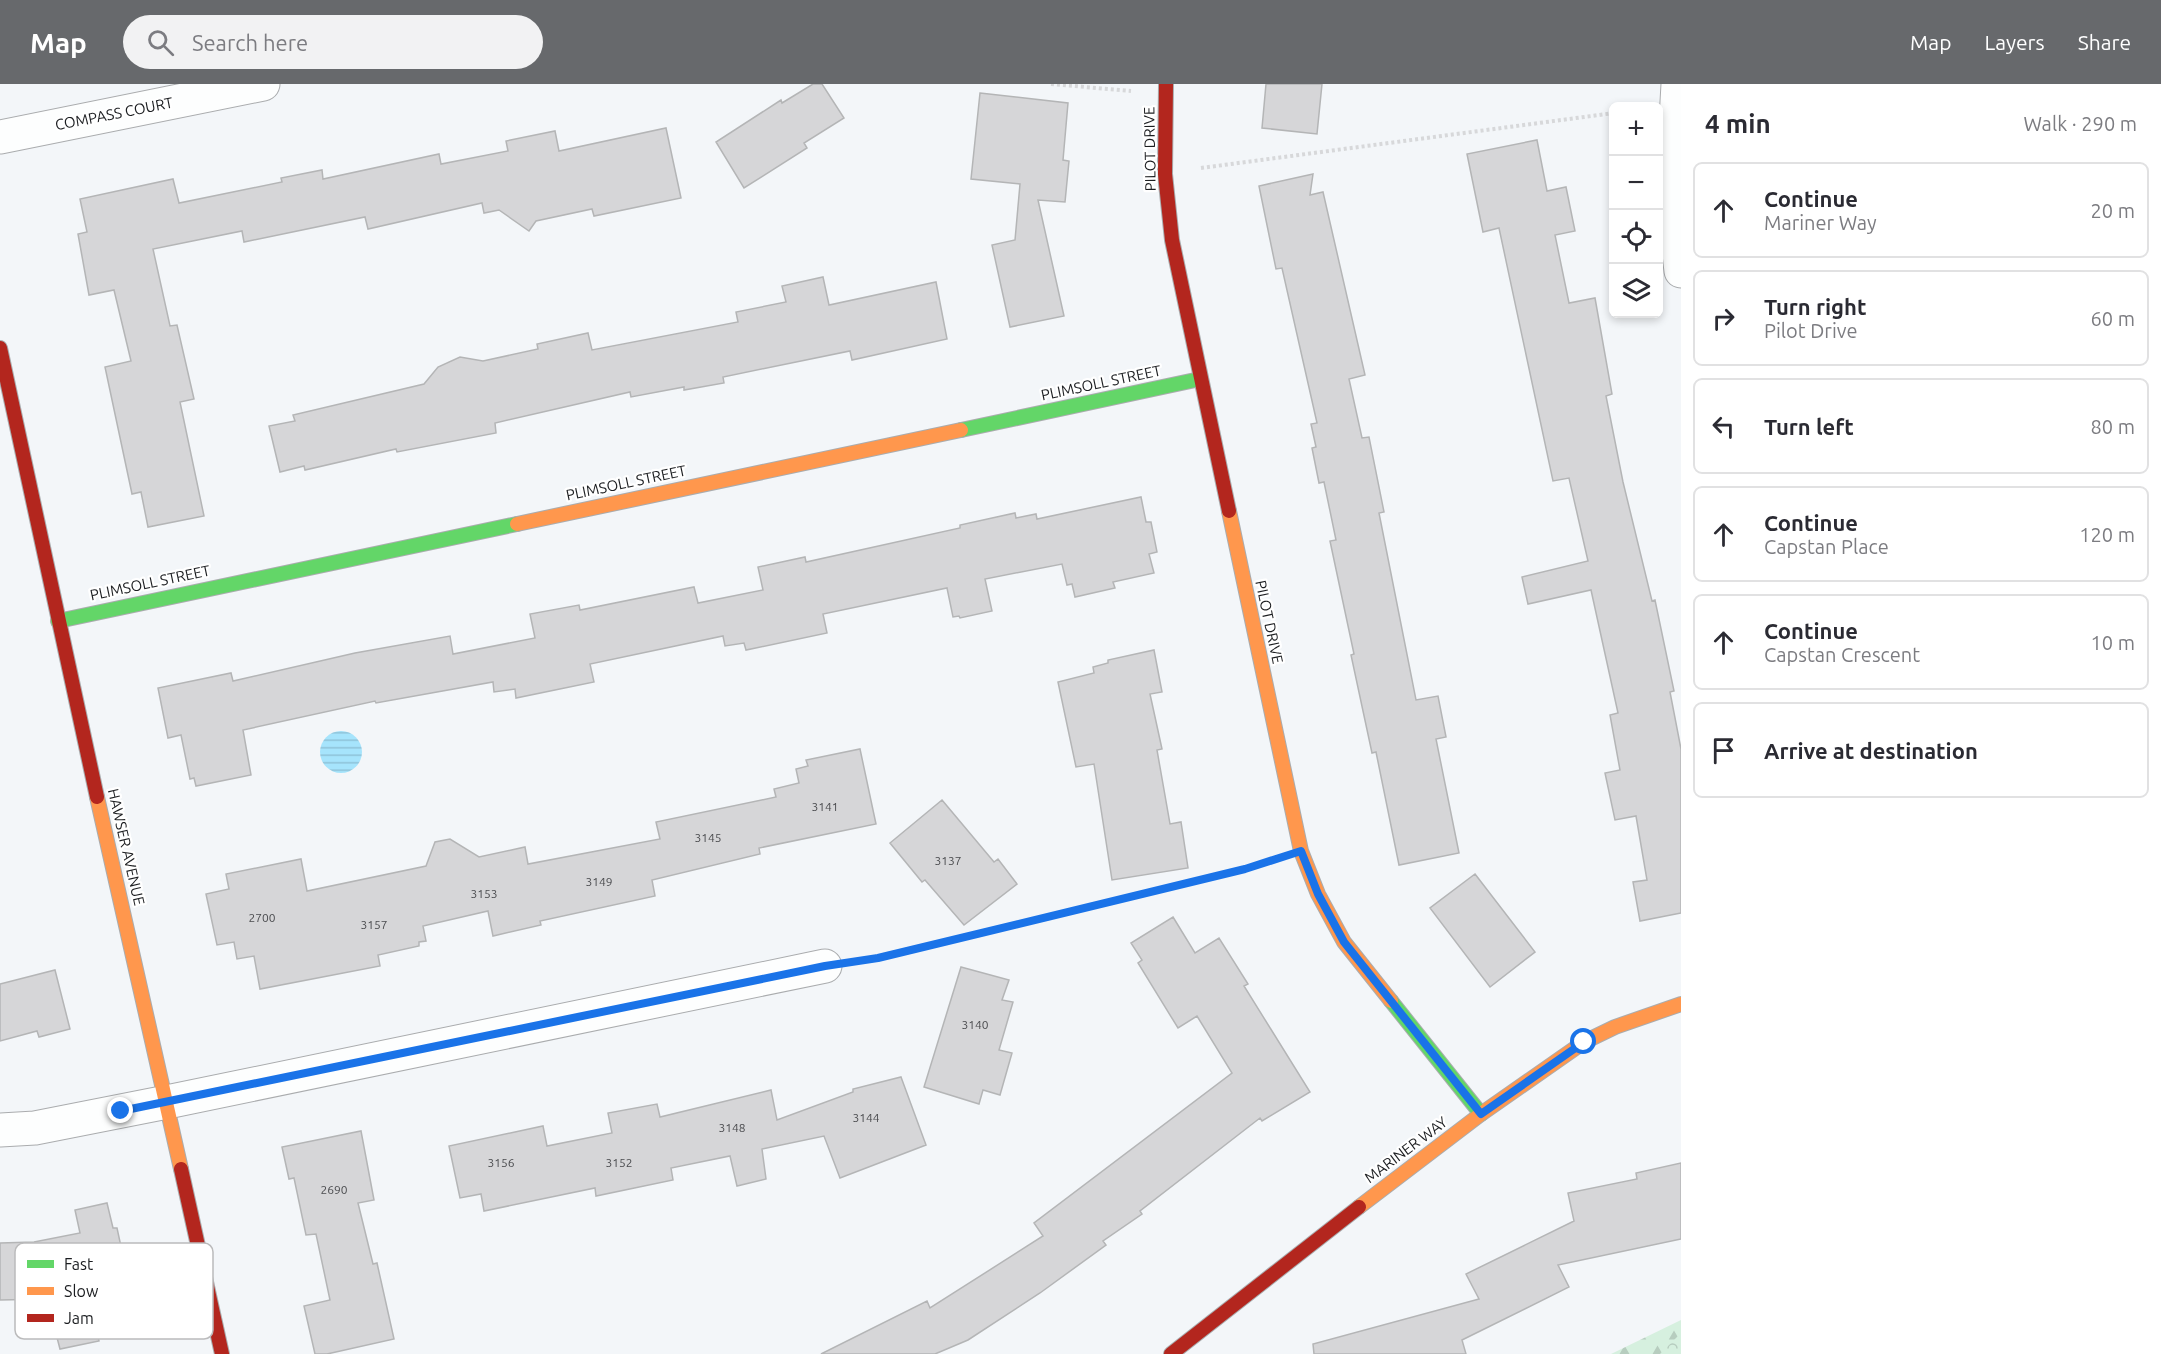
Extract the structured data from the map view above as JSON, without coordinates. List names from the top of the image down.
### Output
{
  "streets": {
    "street": [
      "COMPASS COURT",
      "PILOT DRIVE",
      "PLIMSOLL STREET",
      "HAWSER AVENUE",
      "MARINER WAY"
    ]
  },
  "crossings": [
    ["PILOT DRIVE", "PLIMSOLL STREET"],
    ["PILOT DRIVE", "MARINER WAY"],
    ["PLIMSOLL STREET", "HAWSER AVENUE"]
  ],
  "house_numbers": [
    "3141",
    "3145",
    "3137",
    "3149",
    "3153",
    "2700",
    "3157",
    "3140",
    "3144",
    "3148",
    "3156",
    "3152",
    "2690"
  ],
  "legend": ["Fast", "Slow", "Jam"],
  "page": {
    "header": "Map",
    "search": "Search here",
    "nav": ["Map", "Layers", "Share"],
    "heading": ["4 min", "Walk · 290 m"],
    "map_buttons": ["+", "−"],
    "list": [
      ["Continue", "Mariner Way", "20 m"],
      ["Turn right", "Pilot Drive", "60 m"],
      ["Turn left", "80 m"],
      ["Continue", "Capstan Place", "120 m"],
      ["Continue", "Capstan Crescent", "10 m"],
      "Arrive at destination"
    ]
  }
}
